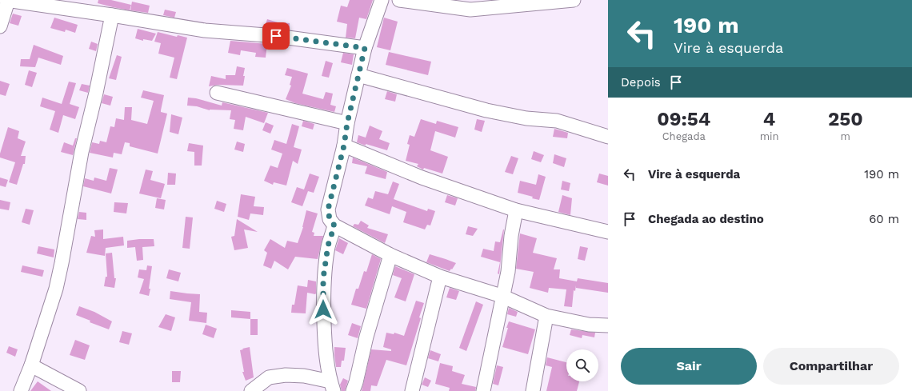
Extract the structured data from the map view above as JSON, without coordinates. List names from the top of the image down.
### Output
{
  "page": {
    "turn": ["190 m", "Vire à esquerda"],
    "then": "Depois",
    "eta": [
      "09:54",
      "Chegada",
      "4",
      "min",
      "250",
      "m"
    ],
    "list": [
      {
        "name": "Vire à esquerda",
        "value": "190 m"
      },
      {
        "name": "Chegada ao destino",
        "value": "60 m"
      }
    ],
    "buttons": ["Sair", "Compartilhar"]
  }
}
